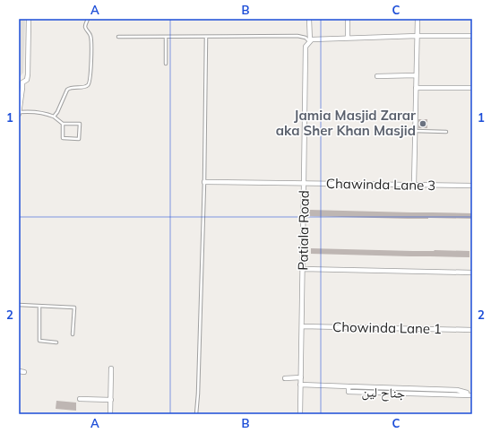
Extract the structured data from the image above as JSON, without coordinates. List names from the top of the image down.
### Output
{
  "streets": {
    "street": [
      "Chawinda Lane 3",
      "Patiala Road",
      "Chowinda Lane 1",
      "جناح لین"
    ]
  },
  "crossings": [
    ["Chawinda Lane 3", "Patiala Road"],
    ["Patiala Road", "Chowinda Lane 1"],
    ["Patiala Road", "جناح لین"]
  ],
  "places": ["Jamia Masjid Zarar aka Sher Khan Masjid"],
  "grid": {
    "columns": ["A", "B", "C"],
    "rows": ["1", "2"]
  }
}
